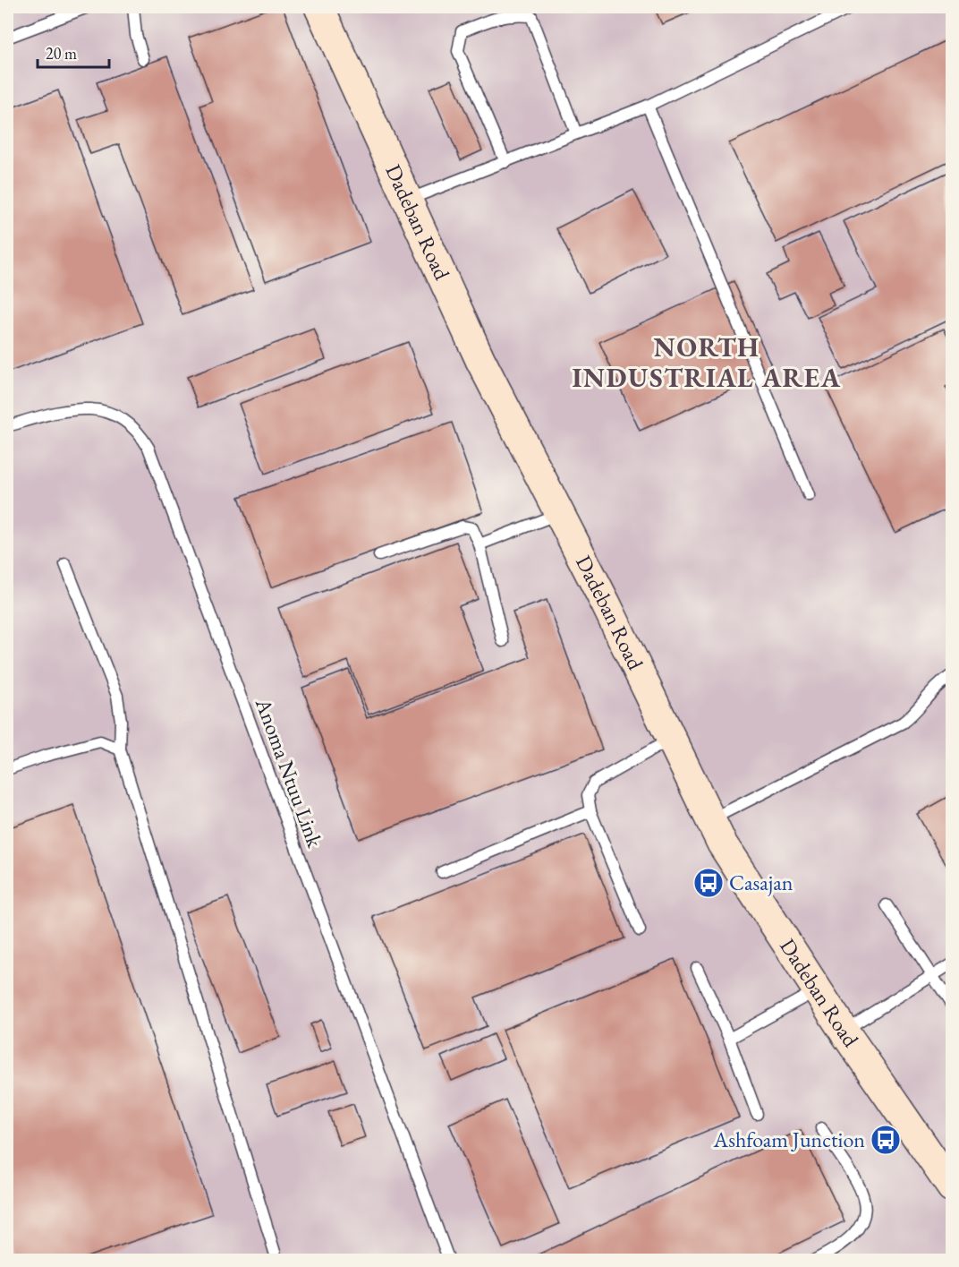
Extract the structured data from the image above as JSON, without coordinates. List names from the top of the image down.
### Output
{
  "streets": {
    "street": ["Dadeban Road"],
    "lane": ["Anoma Ntuu Link"]
  },
  "districts": ["NORTH INDUSTRIAL AREA"],
  "places": {
    "bus stop": ["Casajan", "Ashfoam Junction"]
  },
  "scale_bar": "20 m"
}
